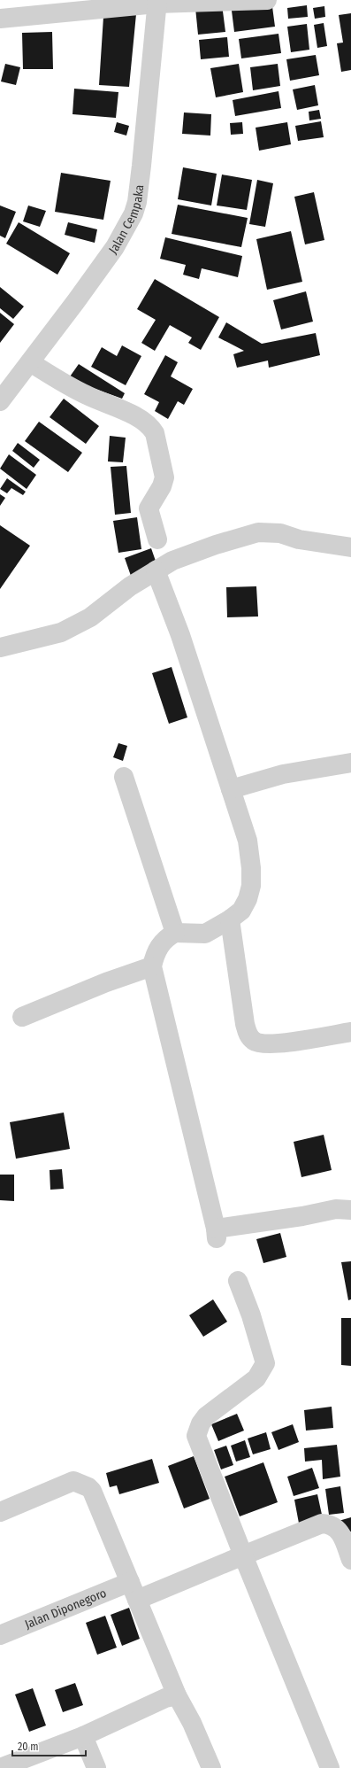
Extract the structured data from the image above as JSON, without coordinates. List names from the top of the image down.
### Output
{
  "streets": {
    "street": ["Jalan Cempaka", "Jalan Diponegoro"]
  },
  "scale_bar": "20 m"
}
